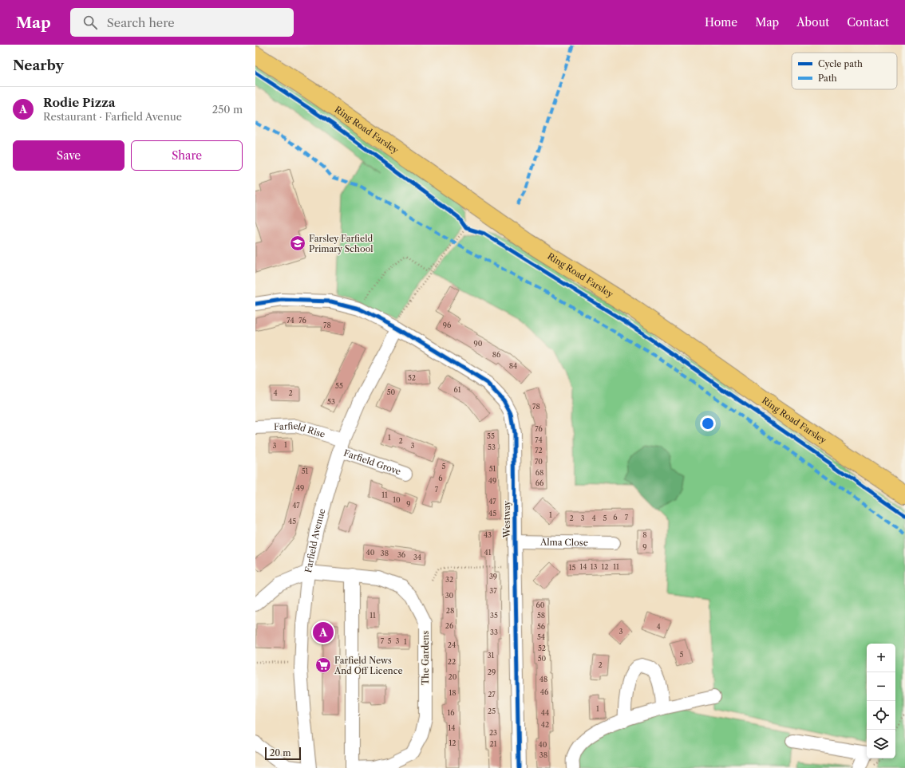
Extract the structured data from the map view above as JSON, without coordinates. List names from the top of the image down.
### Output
{
  "streets": {
    "highway": ["Ring Road Farsley"],
    "street": [
      "Farfield Rise",
      "Farfield Grove",
      "Westway",
      "Farfield Avenue",
      "Alma Close",
      "The Gardens"
    ]
  },
  "crossings": [
    ["Farfield Rise", "Farfield Grove"],
    ["Farfield Rise", "Farfield Avenue"],
    ["Farfield Grove", "Farfield Avenue"],
    ["Westway", "Farfield Avenue"],
    ["Westway", "Alma Close"],
    ["Farfield Avenue", "The Gardens"]
  ],
  "places": {
    "school or university": ["Farsley Farfield Primary School"],
    "supermarket": ["Farfield News And Off Licence"]
  },
  "house_numbers": [
    "74",
    "76",
    "78",
    "96",
    "90",
    "86",
    "84",
    "52",
    "55",
    "61",
    "50",
    "4",
    "2",
    "53",
    "78",
    "76",
    "55",
    "1",
    "74",
    "2",
    "1",
    "3",
    "3",
    "53",
    "72",
    "70",
    "5",
    "51",
    "51",
    "68",
    "6",
    "49",
    "66",
    "49",
    "7",
    "11",
    "10",
    "47",
    "9",
    "47",
    "45",
    "1",
    "6",
    "7",
    "2",
    "3",
    "4",
    "5",
    "45",
    "43",
    "8",
    "9",
    "40",
    "41",
    "38",
    "36",
    "34",
    "14",
    "13",
    "12",
    "11",
    "15",
    "39",
    "32",
    "37",
    "30",
    "60",
    "28",
    "11",
    "35",
    "58",
    "26",
    "56",
    "4",
    "3",
    "33",
    "54",
    "7",
    "5",
    "3",
    "1",
    "24",
    "52",
    "5",
    "31",
    "50",
    "22",
    "2",
    "29",
    "20",
    "48",
    "46",
    "18",
    "27",
    "1",
    "25",
    "16",
    "44",
    "42",
    "14",
    "23",
    "12",
    "21",
    "40",
    "38"
  ],
  "legend": ["Cycle path", "Path"],
  "scale_bar": "20 m",
  "page": {
    "header": "Map",
    "search": "Search here",
    "nav": [
      "Home",
      "Map",
      "About",
      "Contact"
    ],
    "heading": "Nearby",
    "list": [
      {
        "mark": "A",
        "name": "Rodie Pizza",
        "note": "Restaurant · Farfield Avenue",
        "value": "250 m"
      }
    ],
    "buttons": ["Save", "Share"],
    "pins": "A",
    "map_buttons": ["+", "−"],
    "scale": "20 m"
  }
}
